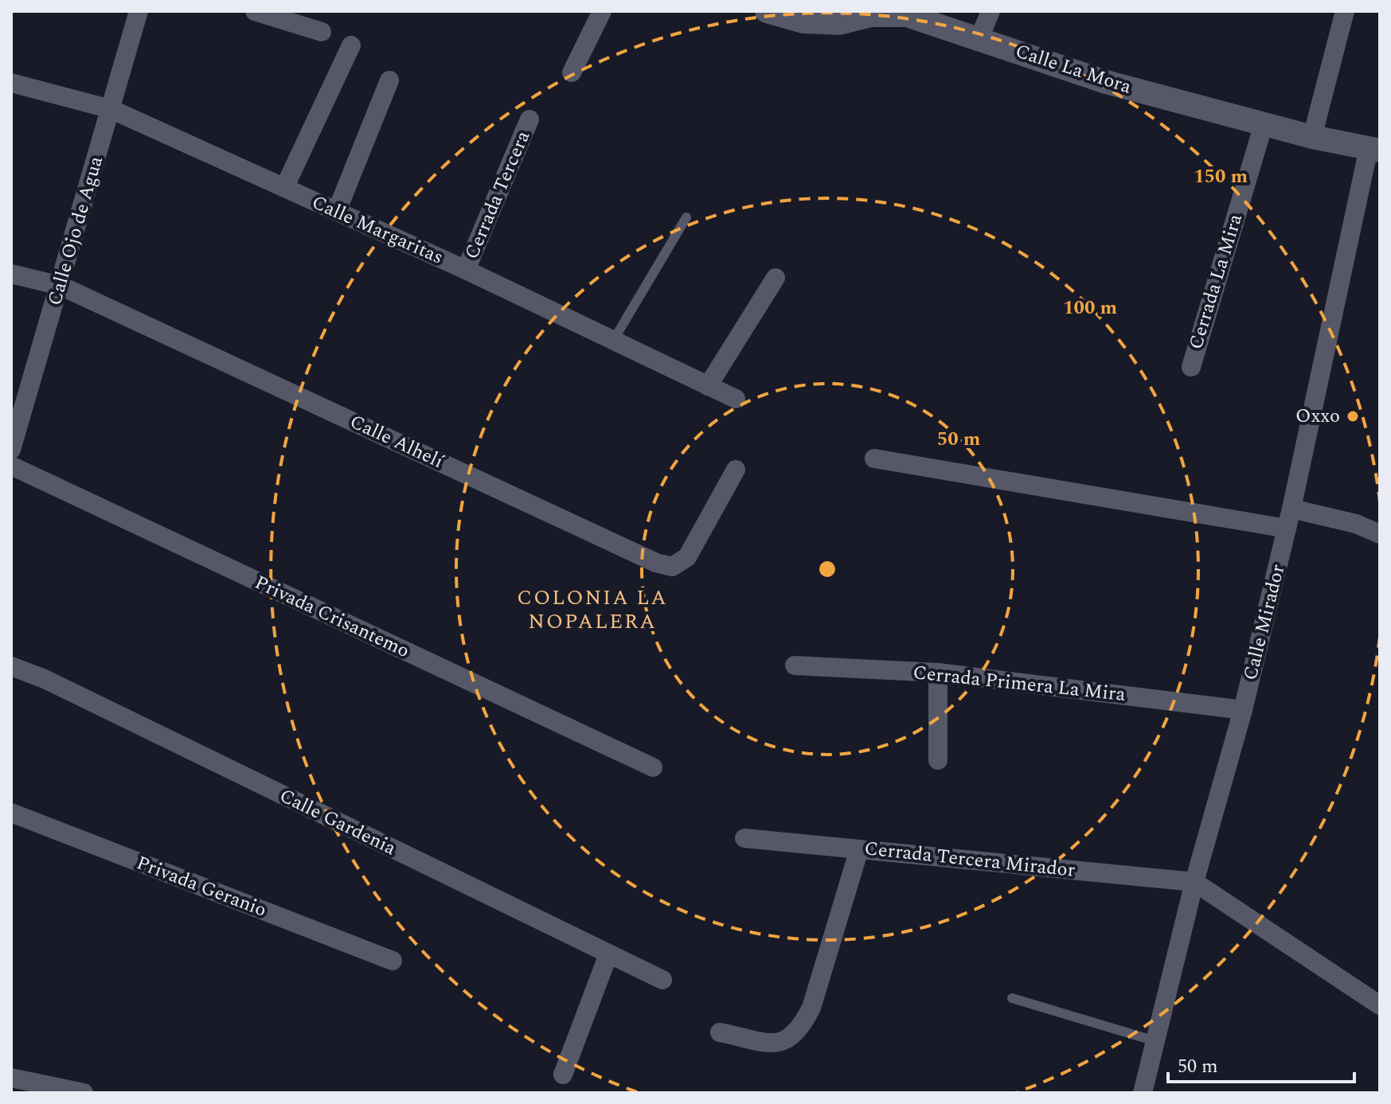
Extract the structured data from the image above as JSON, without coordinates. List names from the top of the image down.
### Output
{
  "streets": {
    "street": [
      "Calle La Mora",
      "Cerrada Tercera",
      "Calle Margaritas",
      "Calle Ojo de Agua",
      "Cerrada La Mira",
      "Calle Alhelí",
      "Privada Crisantemo",
      "Calle Mirador",
      "Cerrada Primera La Mira",
      "Calle Gardenia",
      "Cerrada Tercera Mirador",
      "Privada Geranio"
    ]
  },
  "crossings": [
    ["Calle La Mora", "Cerrada La Mira"],
    ["Calle La Mora", "Calle Mirador"],
    ["Cerrada Tercera", "Calle Margaritas"],
    ["Calle Margaritas", "Calle Ojo de Agua"],
    ["Calle Ojo de Agua", "Calle Alhelí"],
    ["Calle Mirador", "Cerrada Primera La Mira"],
    ["Calle Mirador", "Cerrada Tercera Mirador"]
  ],
  "districts": ["COLONIA LA NOPALERA"],
  "places": ["Oxxo"],
  "scale_bar": "50 m",
  "rings": ["150 m", "100 m", "50 m"]
}
